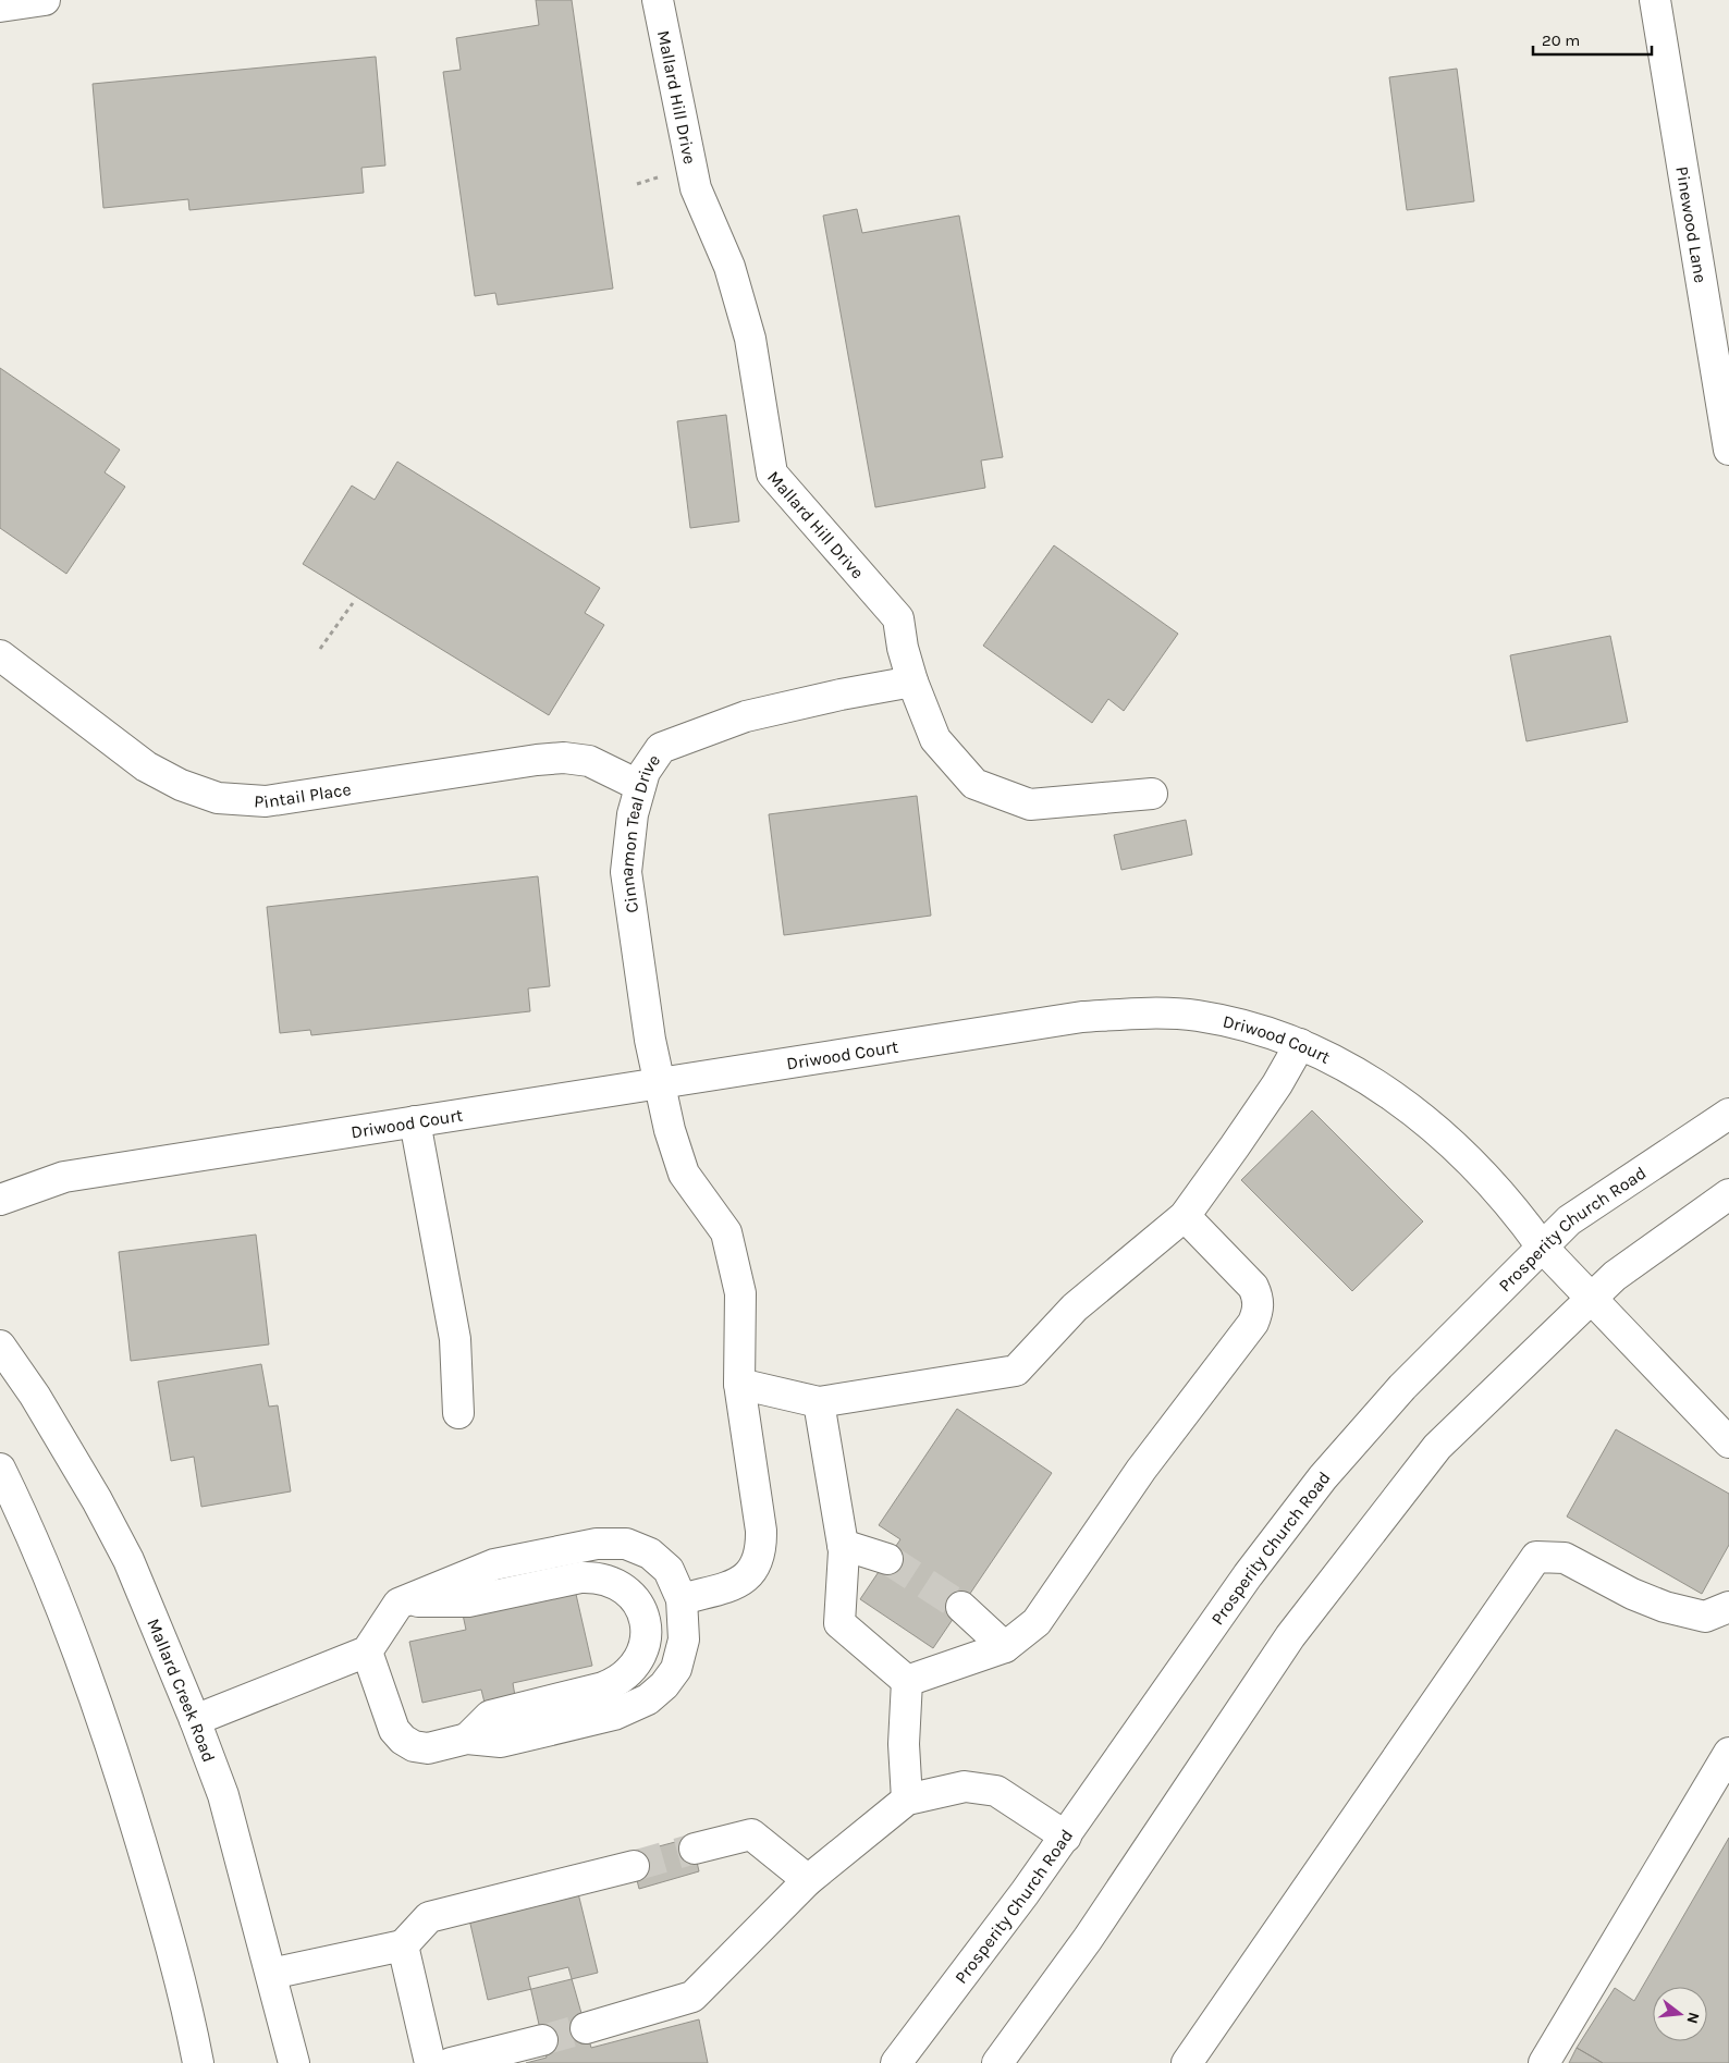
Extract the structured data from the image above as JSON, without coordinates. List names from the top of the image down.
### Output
{
  "streets": {
    "street": [
      "Mallard Hill Drive",
      "Pinewood Lane",
      "Pintail Place",
      "Cinnamon Teal Drive",
      "Driwood Court",
      "Prosperity Church Road",
      "Mallard Creek Road"
    ]
  },
  "crossings": [
    ["Mallard Hill Drive", "Cinnamon Teal Drive"],
    ["Pintail Place", "Cinnamon Teal Drive"],
    ["Cinnamon Teal Drive", "Driwood Court"],
    ["Driwood Court", "Prosperity Church Road"]
  ],
  "scale_bar": "20 m",
  "north": "right"
}
